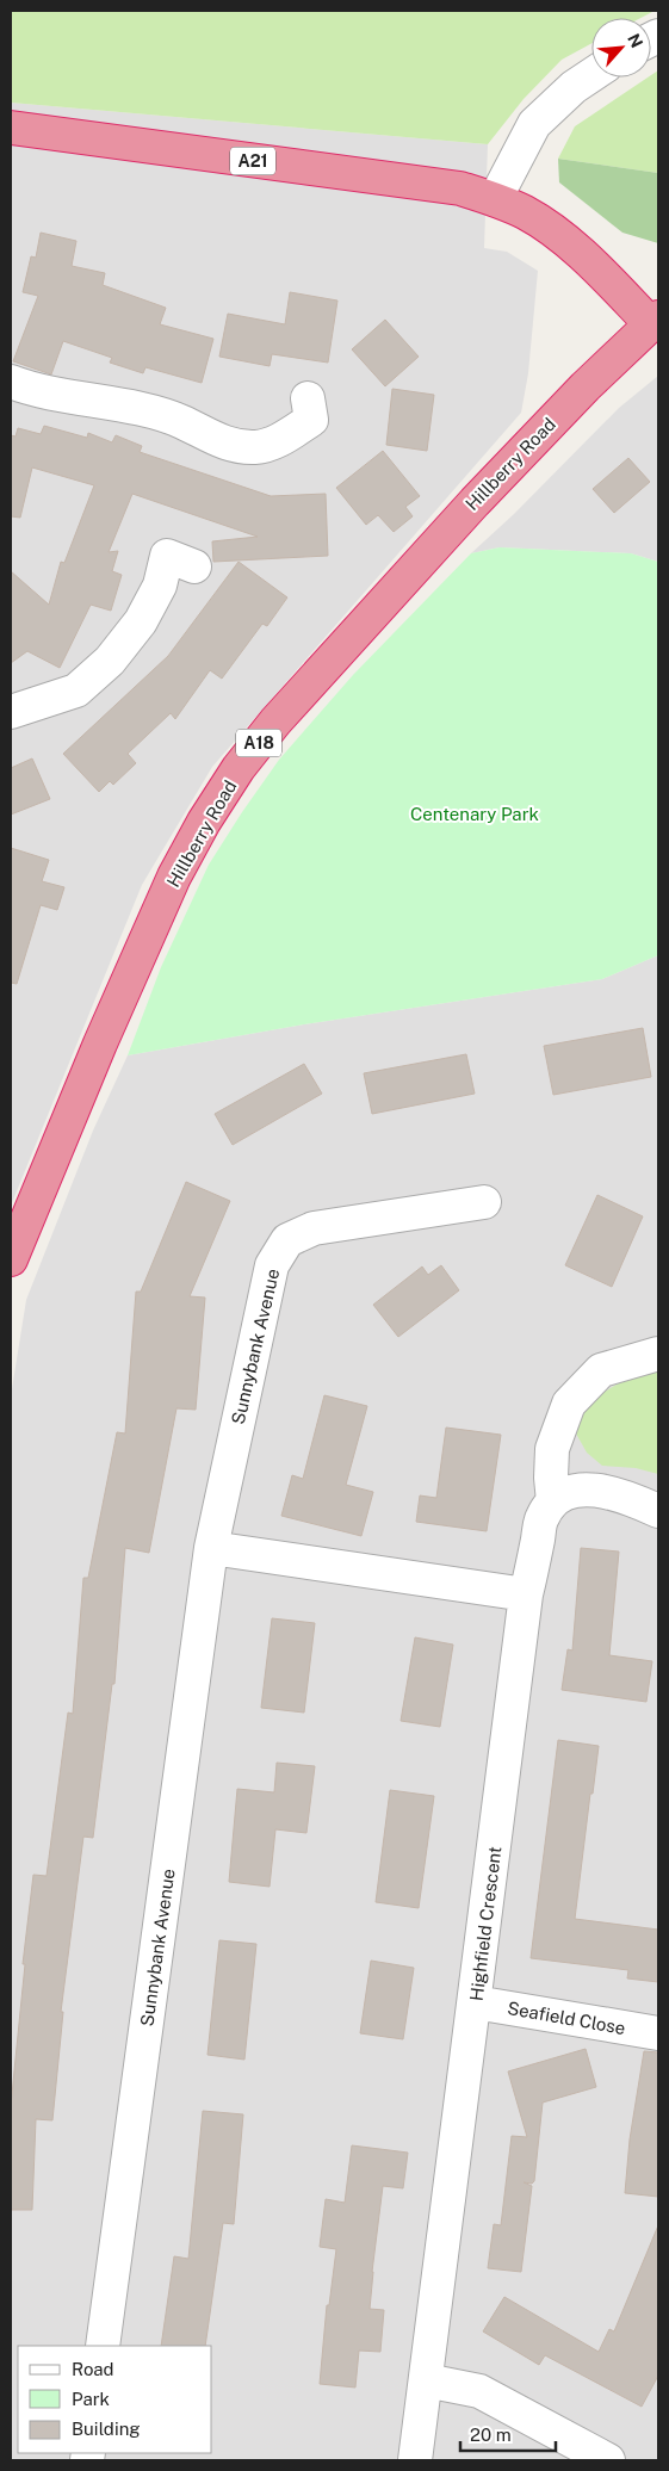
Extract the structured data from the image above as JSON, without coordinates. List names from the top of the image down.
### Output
{
  "streets": {
    "highway": ["A21", "Hillberry Road", "A18"],
    "street": ["Sunnybank Avenue", "Highfield Crescent", "Seafield Close"]
  },
  "crossings": [
    ["A21", "Hillberry Road"],
    ["Highfield Crescent", "Seafield Close"]
  ],
  "parks": ["Centenary Park"],
  "legend": ["Road", "Park", "Building"],
  "scale_bar": "20 m",
  "north": "top right"
}
